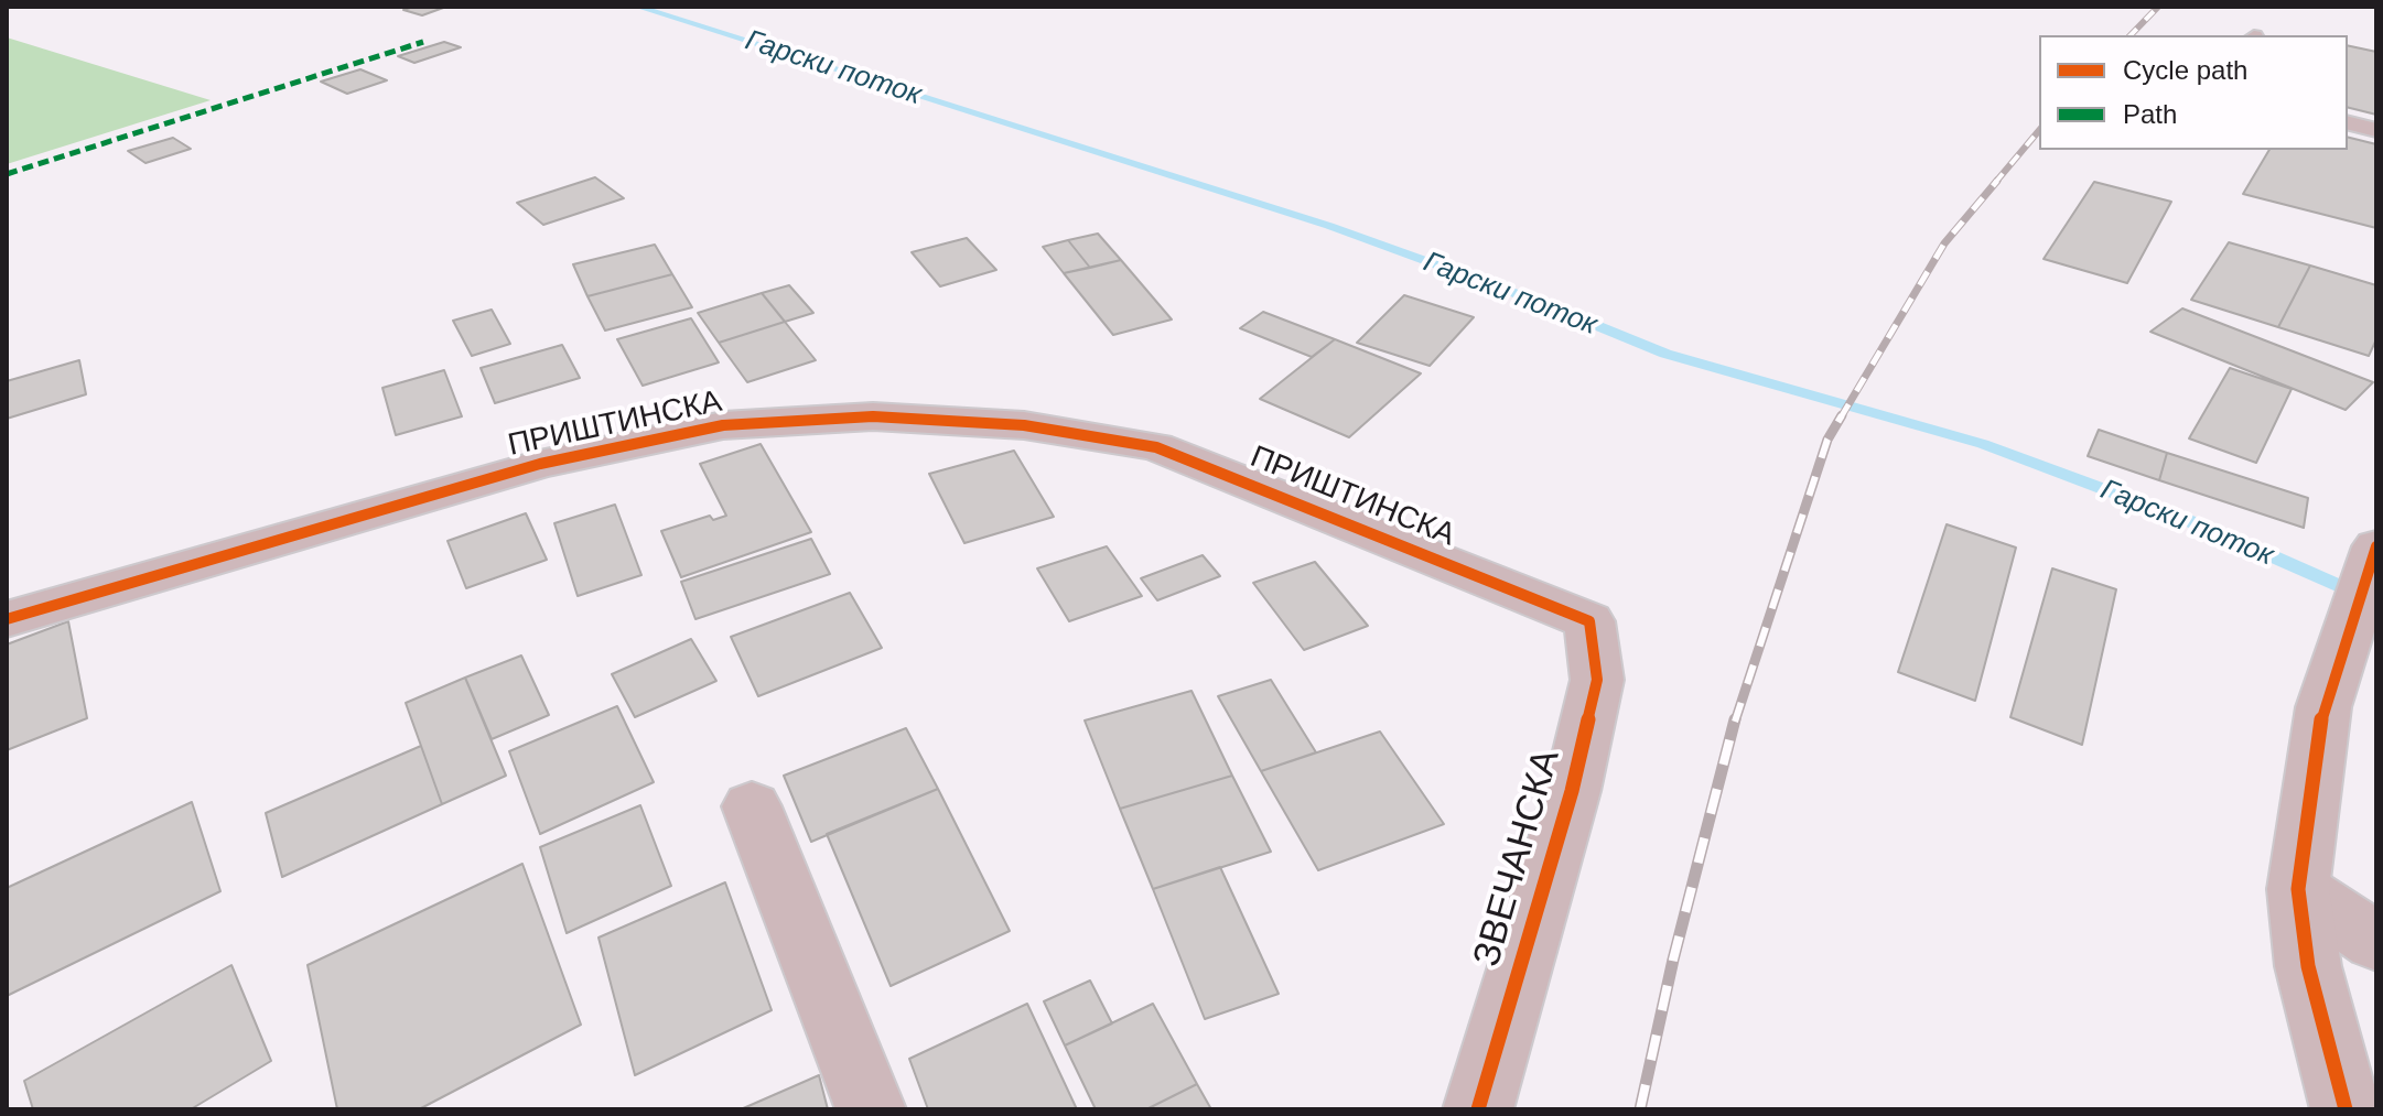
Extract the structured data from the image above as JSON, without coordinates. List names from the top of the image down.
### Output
{
  "streets": {
    "street": ["ПРИШТИНСКА", "ЗВЕЧАНСКА"]
  },
  "crossings": [
    ["ПРИШТИНСКА", "ЗВЕЧАНСКА"]
  ],
  "water": ["Гарски поток"],
  "legend": ["Cycle path", "Path"]
}
